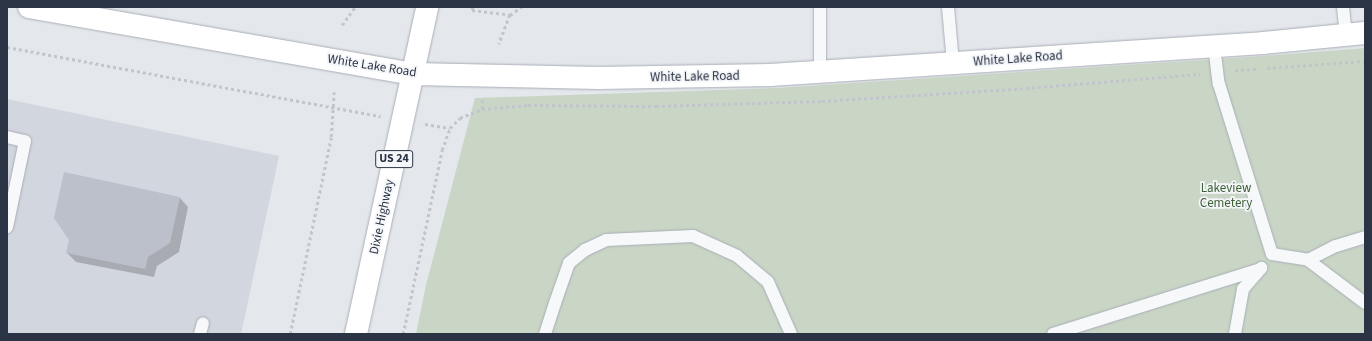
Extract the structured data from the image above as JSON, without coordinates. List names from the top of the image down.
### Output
{
  "streets": {
    "street": ["White Lake Road", "US 24", "Dixie Highway"]
  },
  "crossings": [
    ["White Lake Road", "Dixie Highway"]
  ],
  "parks": ["Lakeview Cemetery"]
}
